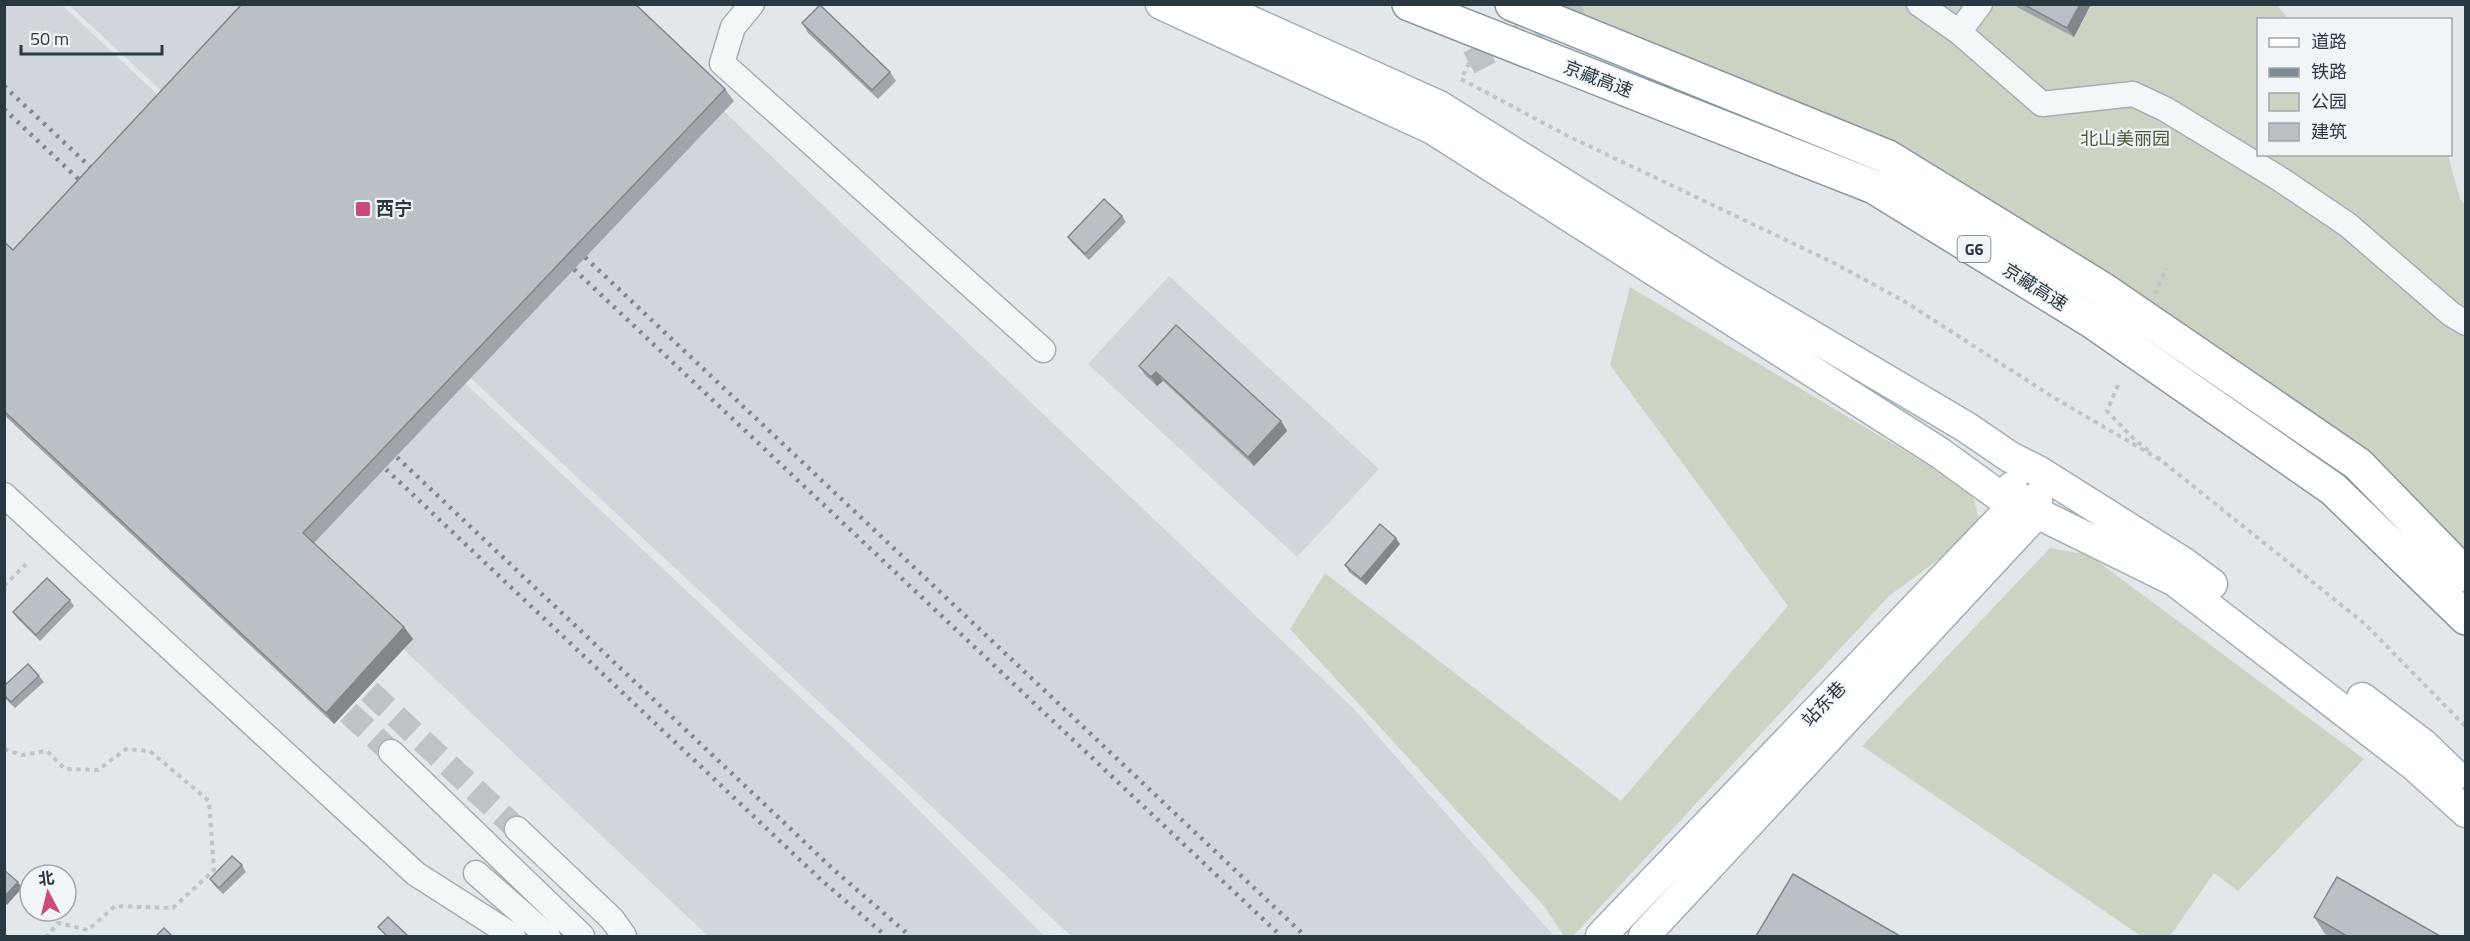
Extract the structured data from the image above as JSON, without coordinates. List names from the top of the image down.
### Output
{
  "streets": {
    "highway": ["京藏高速", "G6"],
    "main road": ["站东巷"]
  },
  "parks": ["北山美丽园"],
  "places": {
    "transit": ["西宁"]
  },
  "legend": [
    "道路",
    "铁路",
    "公园",
    "建筑"
  ],
  "scale_bar": "50 m",
  "north": "top"
}
